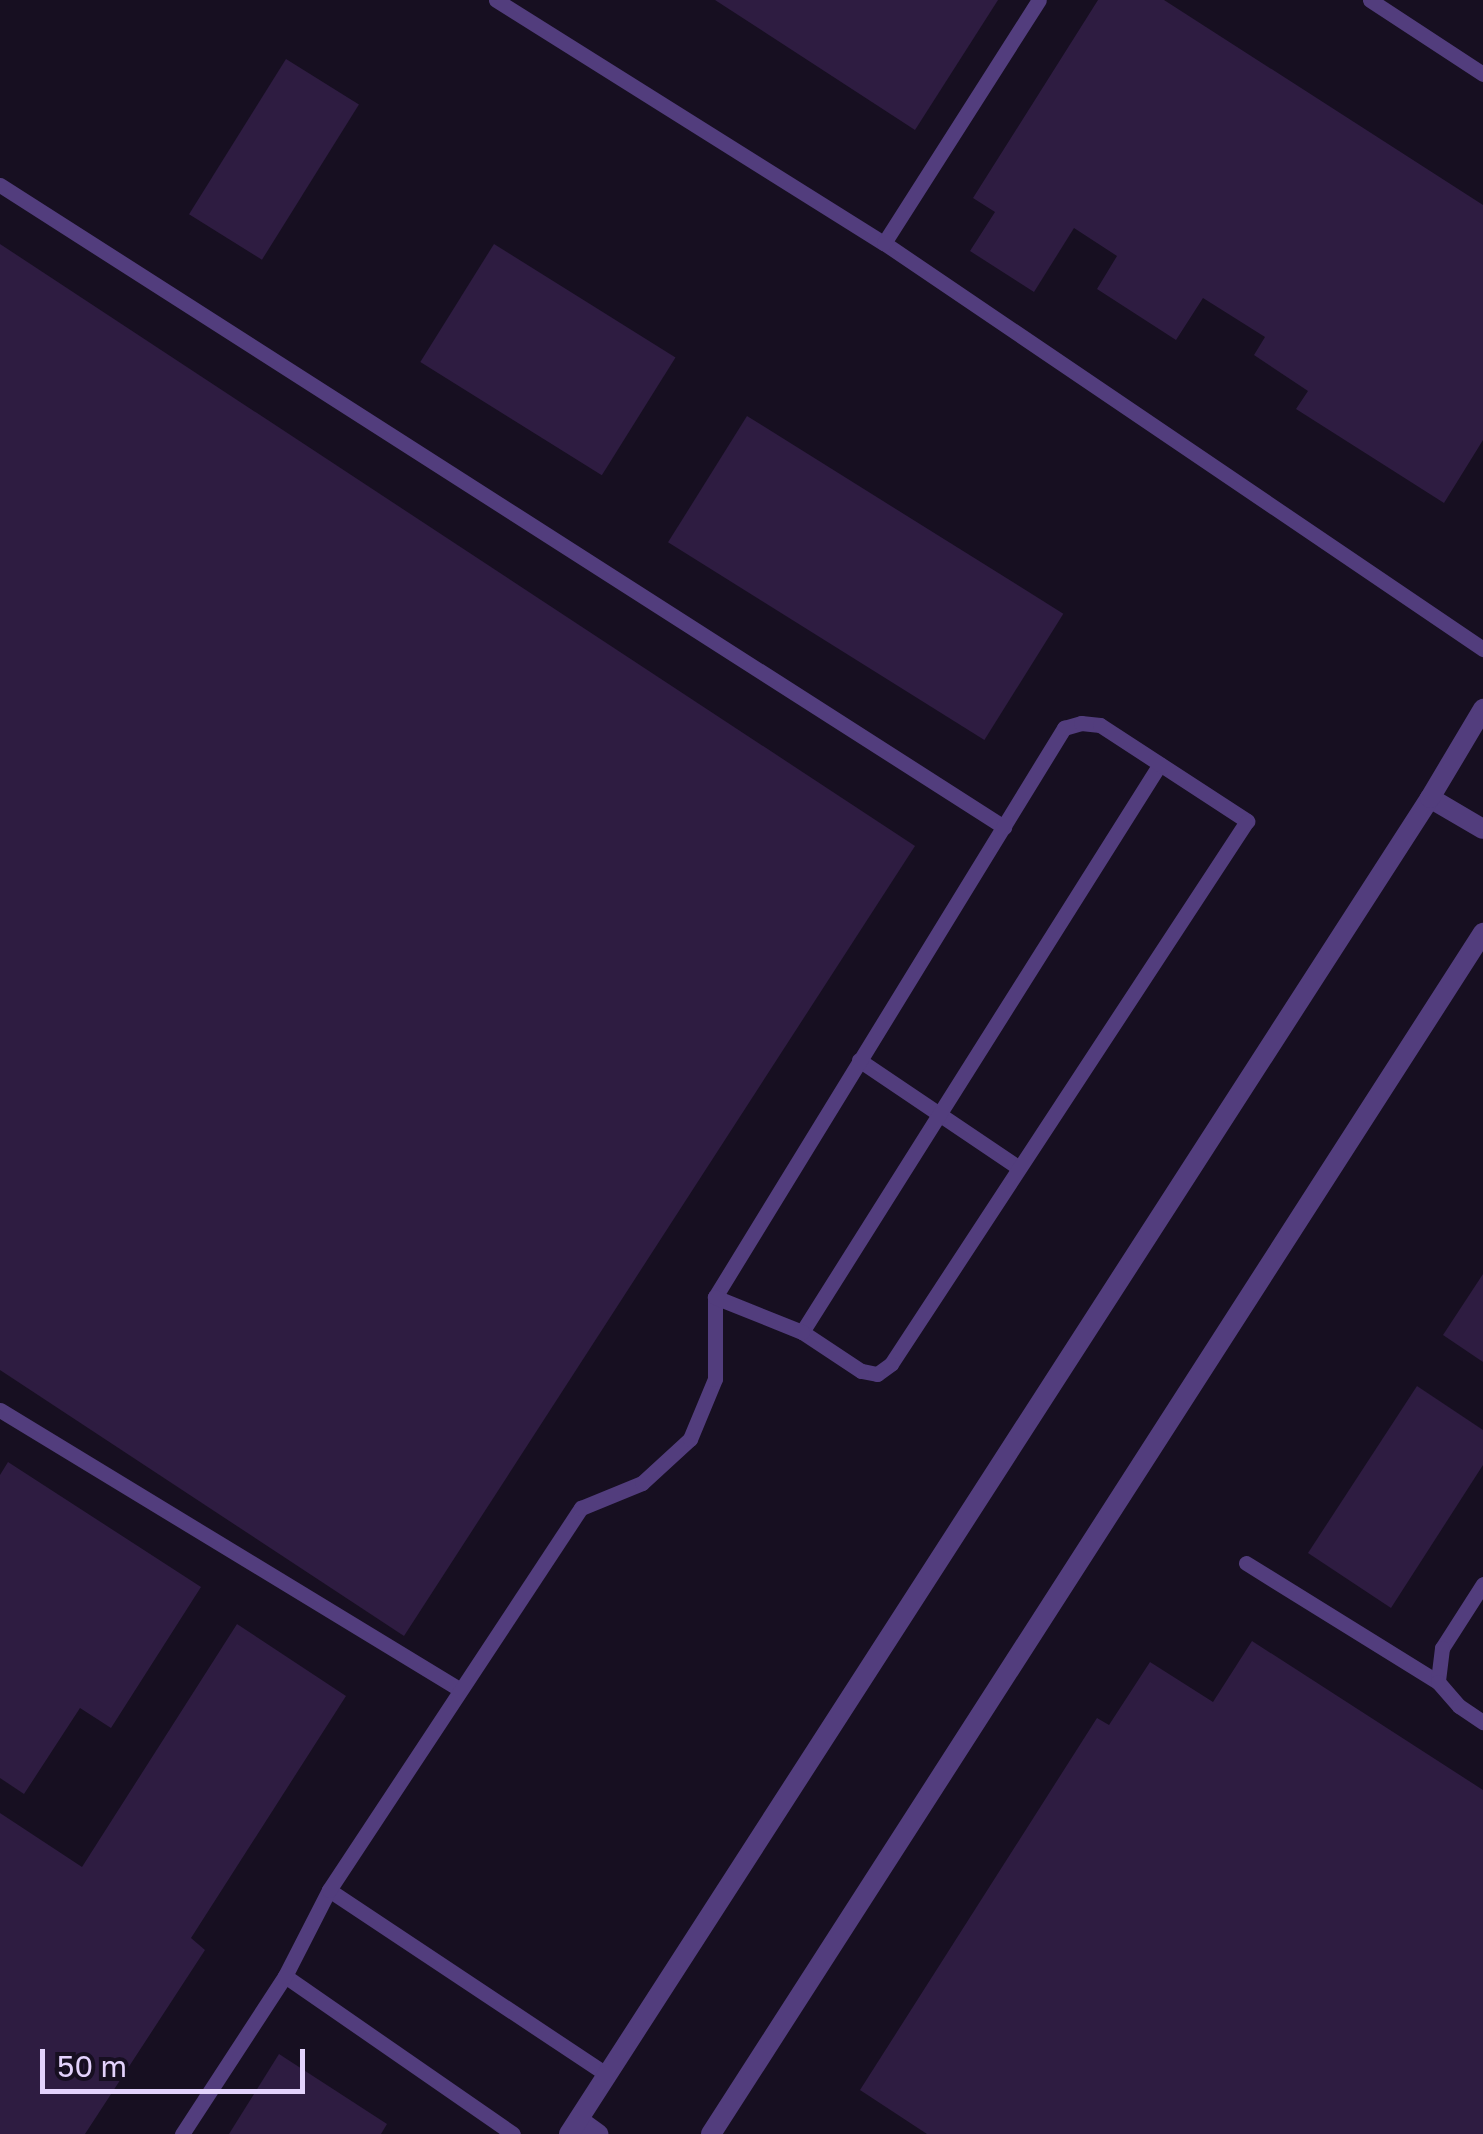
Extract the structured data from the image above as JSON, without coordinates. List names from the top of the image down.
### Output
{
  "scale_bar": "50 m"
}
